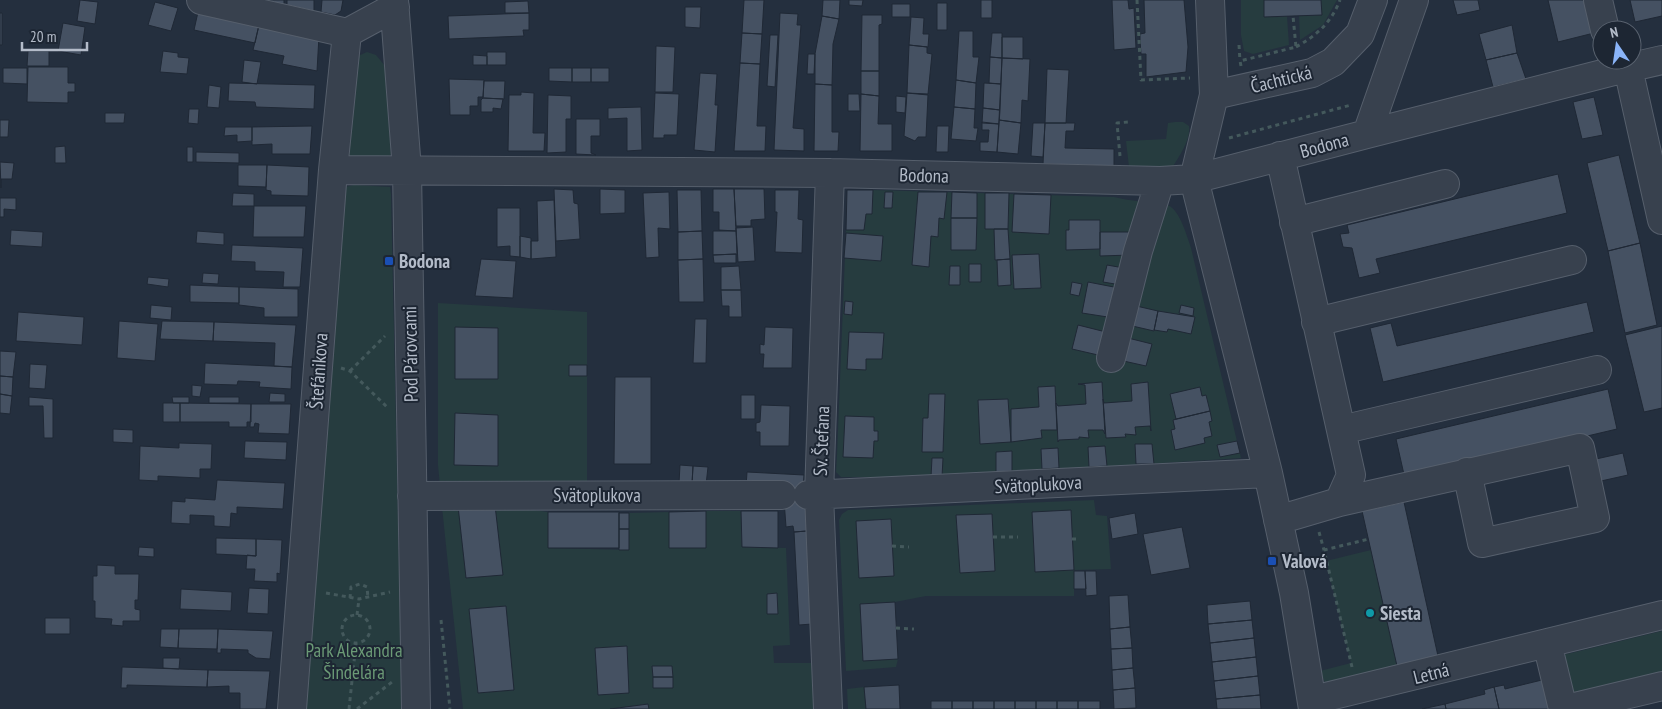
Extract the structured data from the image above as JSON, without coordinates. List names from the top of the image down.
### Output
{
  "streets": {
    "street": [
      "Čachtická",
      "Bodona",
      "Pod Párovcami",
      "Štefánikova",
      "Sv. Štefana",
      "Svätoplukova",
      "Letná"
    ]
  },
  "crossings": [
    ["Bodona", "Pod Párovcami"],
    ["Bodona", "Štefánikova"],
    ["Bodona", "Sv. Štefana"],
    ["Pod Párovcami", "Svätoplukova"],
    ["Sv. Štefana", "Svätoplukova"]
  ],
  "parks": ["Park Alexandra Šindelára"],
  "places": {
    "transit": ["Bodona", "Valová"],
    "other": ["Siesta"]
  },
  "scale_bar": "20 m",
  "north": "top"
}
